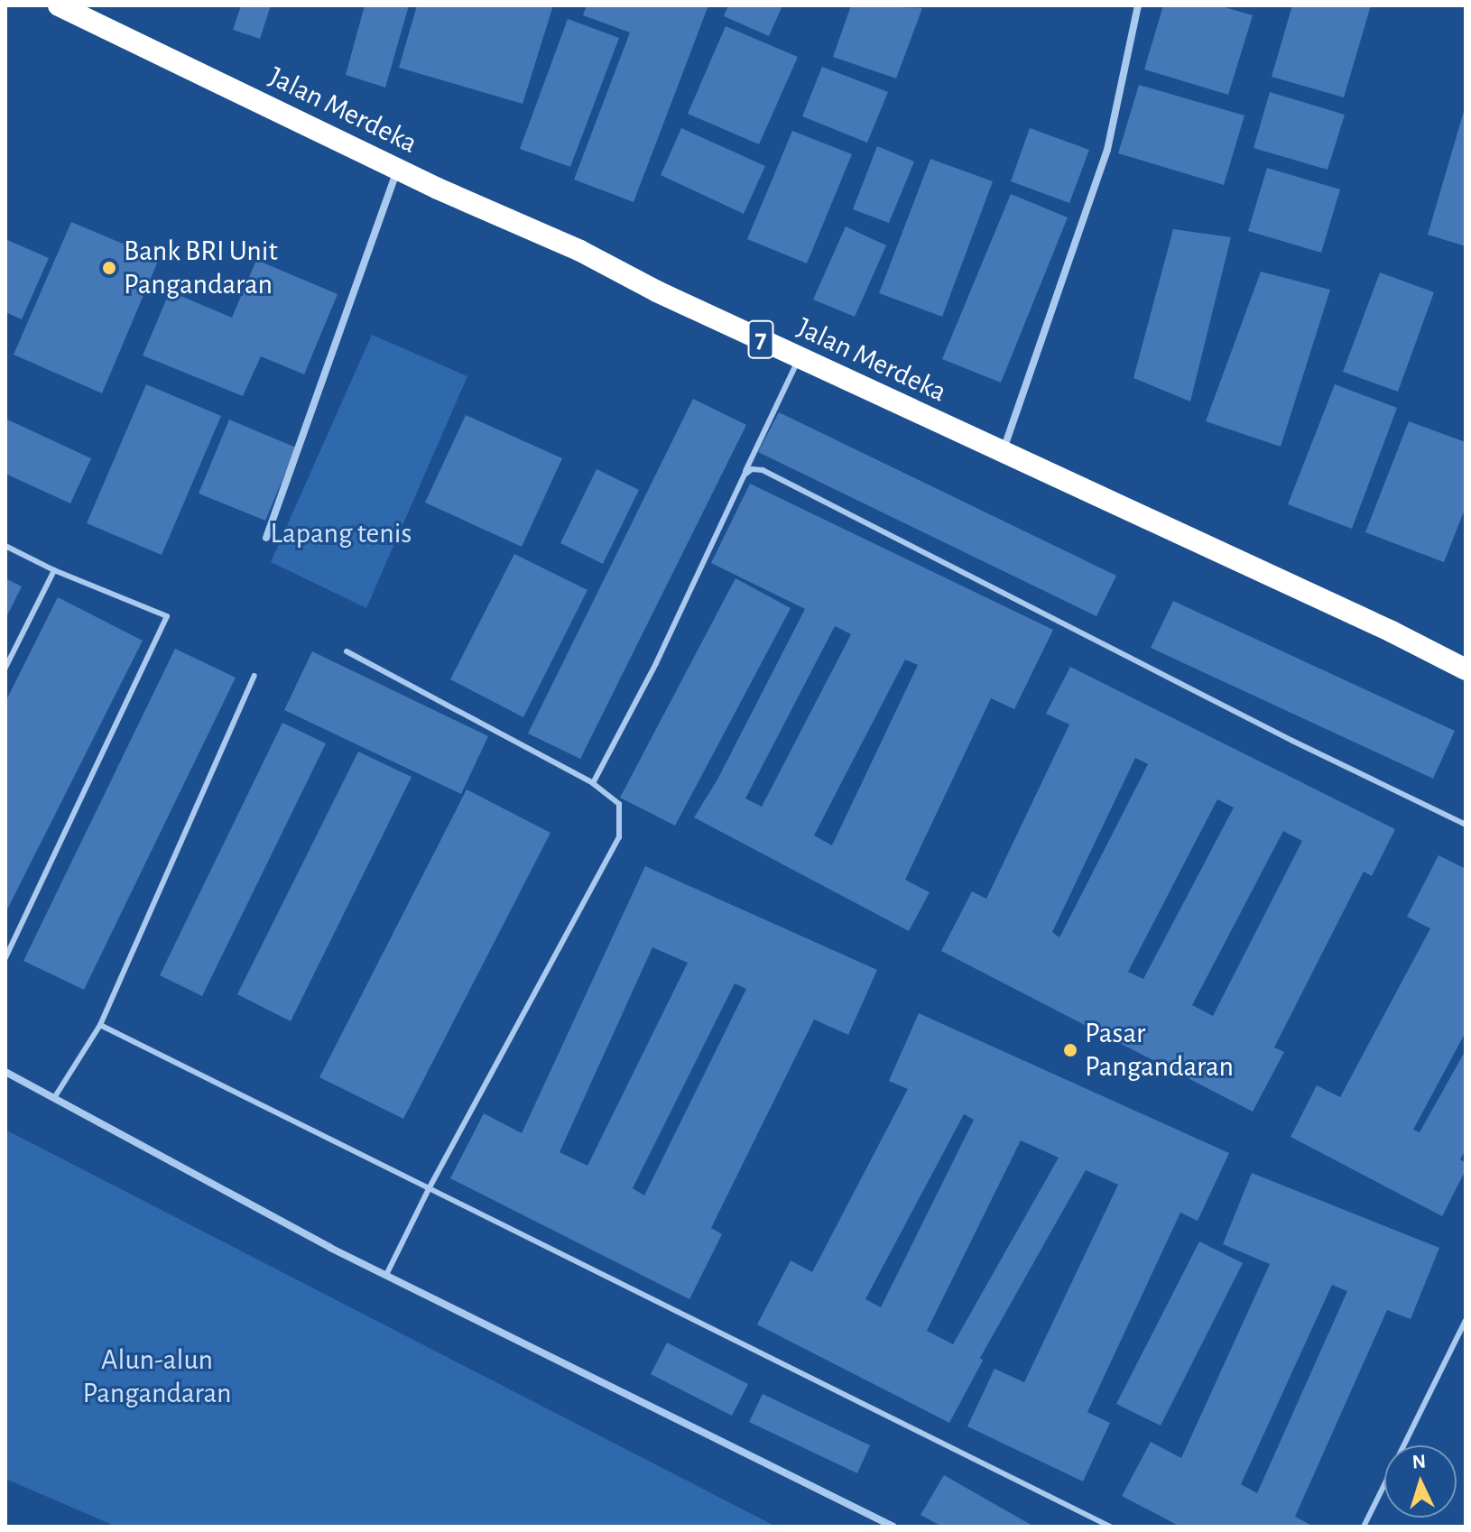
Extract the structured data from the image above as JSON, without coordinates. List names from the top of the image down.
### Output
{
  "streets": {
    "highway": ["Jalan Merdeka", "7"]
  },
  "parks": ["Lapang tenis", "Alun-alun Pangandaran"],
  "places": ["Bank BRI Unit Pangandaran", "Pasar Pangandaran"],
  "north": "top"
}
